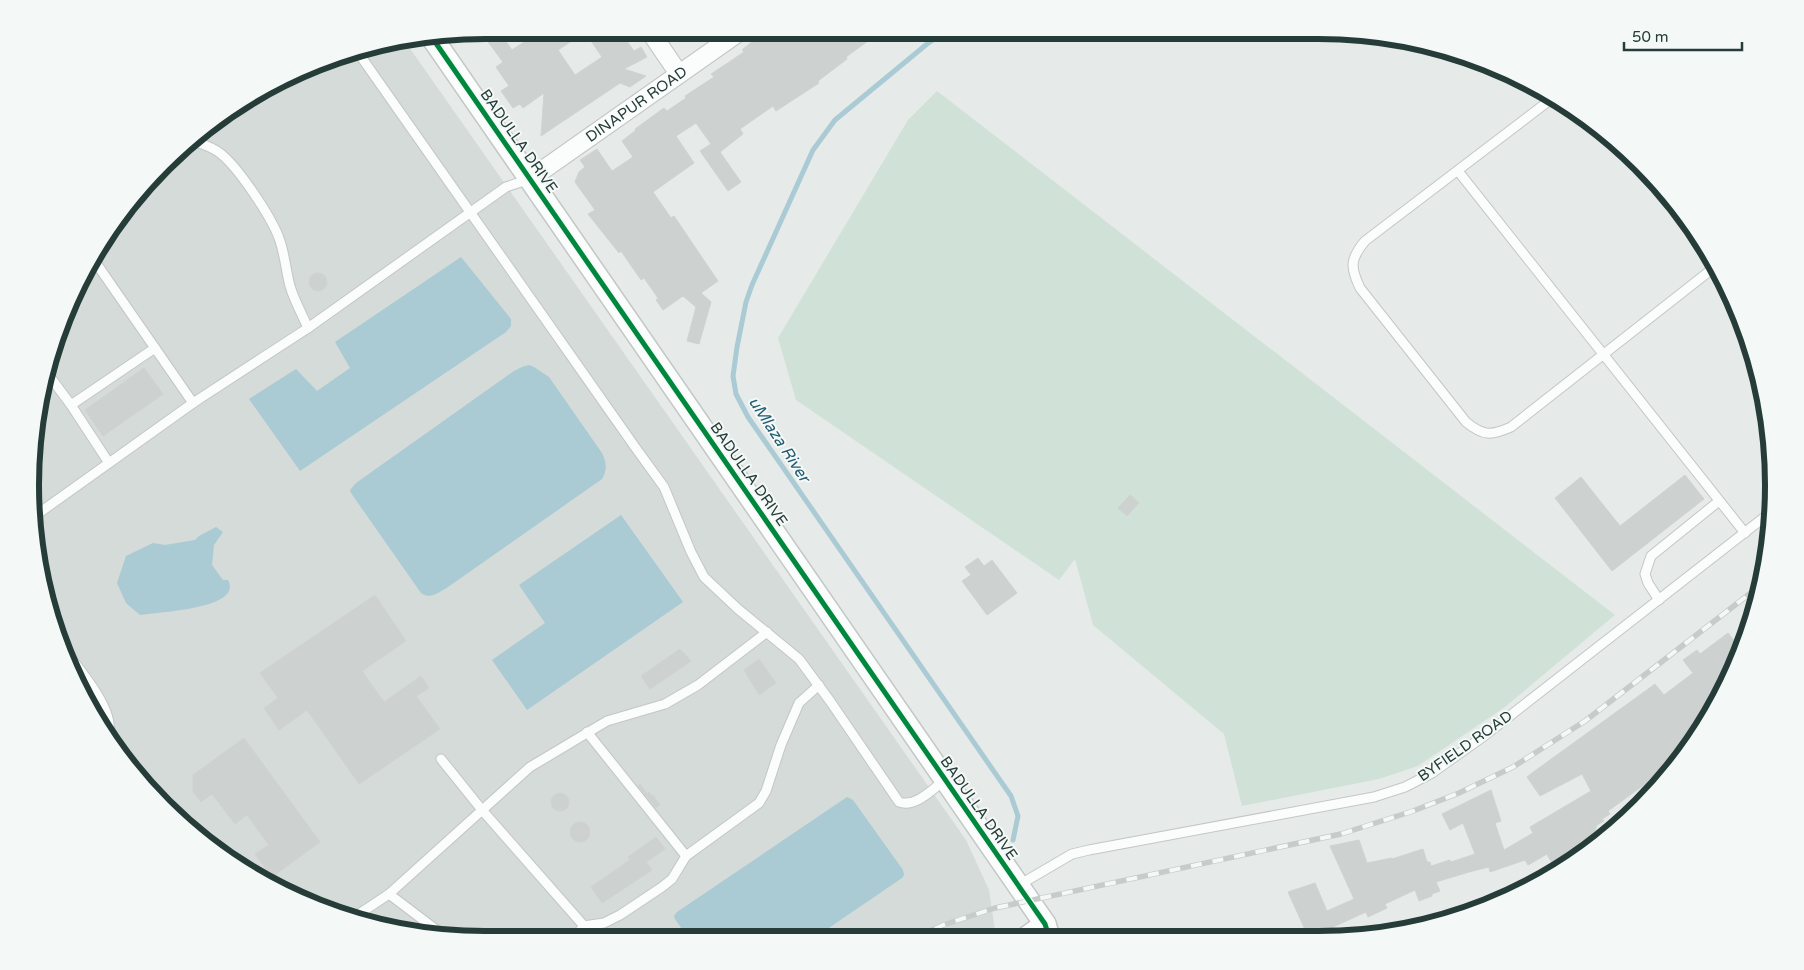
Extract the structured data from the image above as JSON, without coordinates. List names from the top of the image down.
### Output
{
  "streets": {
    "street": ["DINAPUR ROAD", "BADULLA DRIVE"],
    "lane": ["BYFIELD ROAD"]
  },
  "crossings": [
    ["DINAPUR ROAD", "BADULLA DRIVE"],
    ["BADULLA DRIVE", "BYFIELD ROAD"]
  ],
  "water": ["uMlaza River"],
  "scale_bar": "50 m"
}
